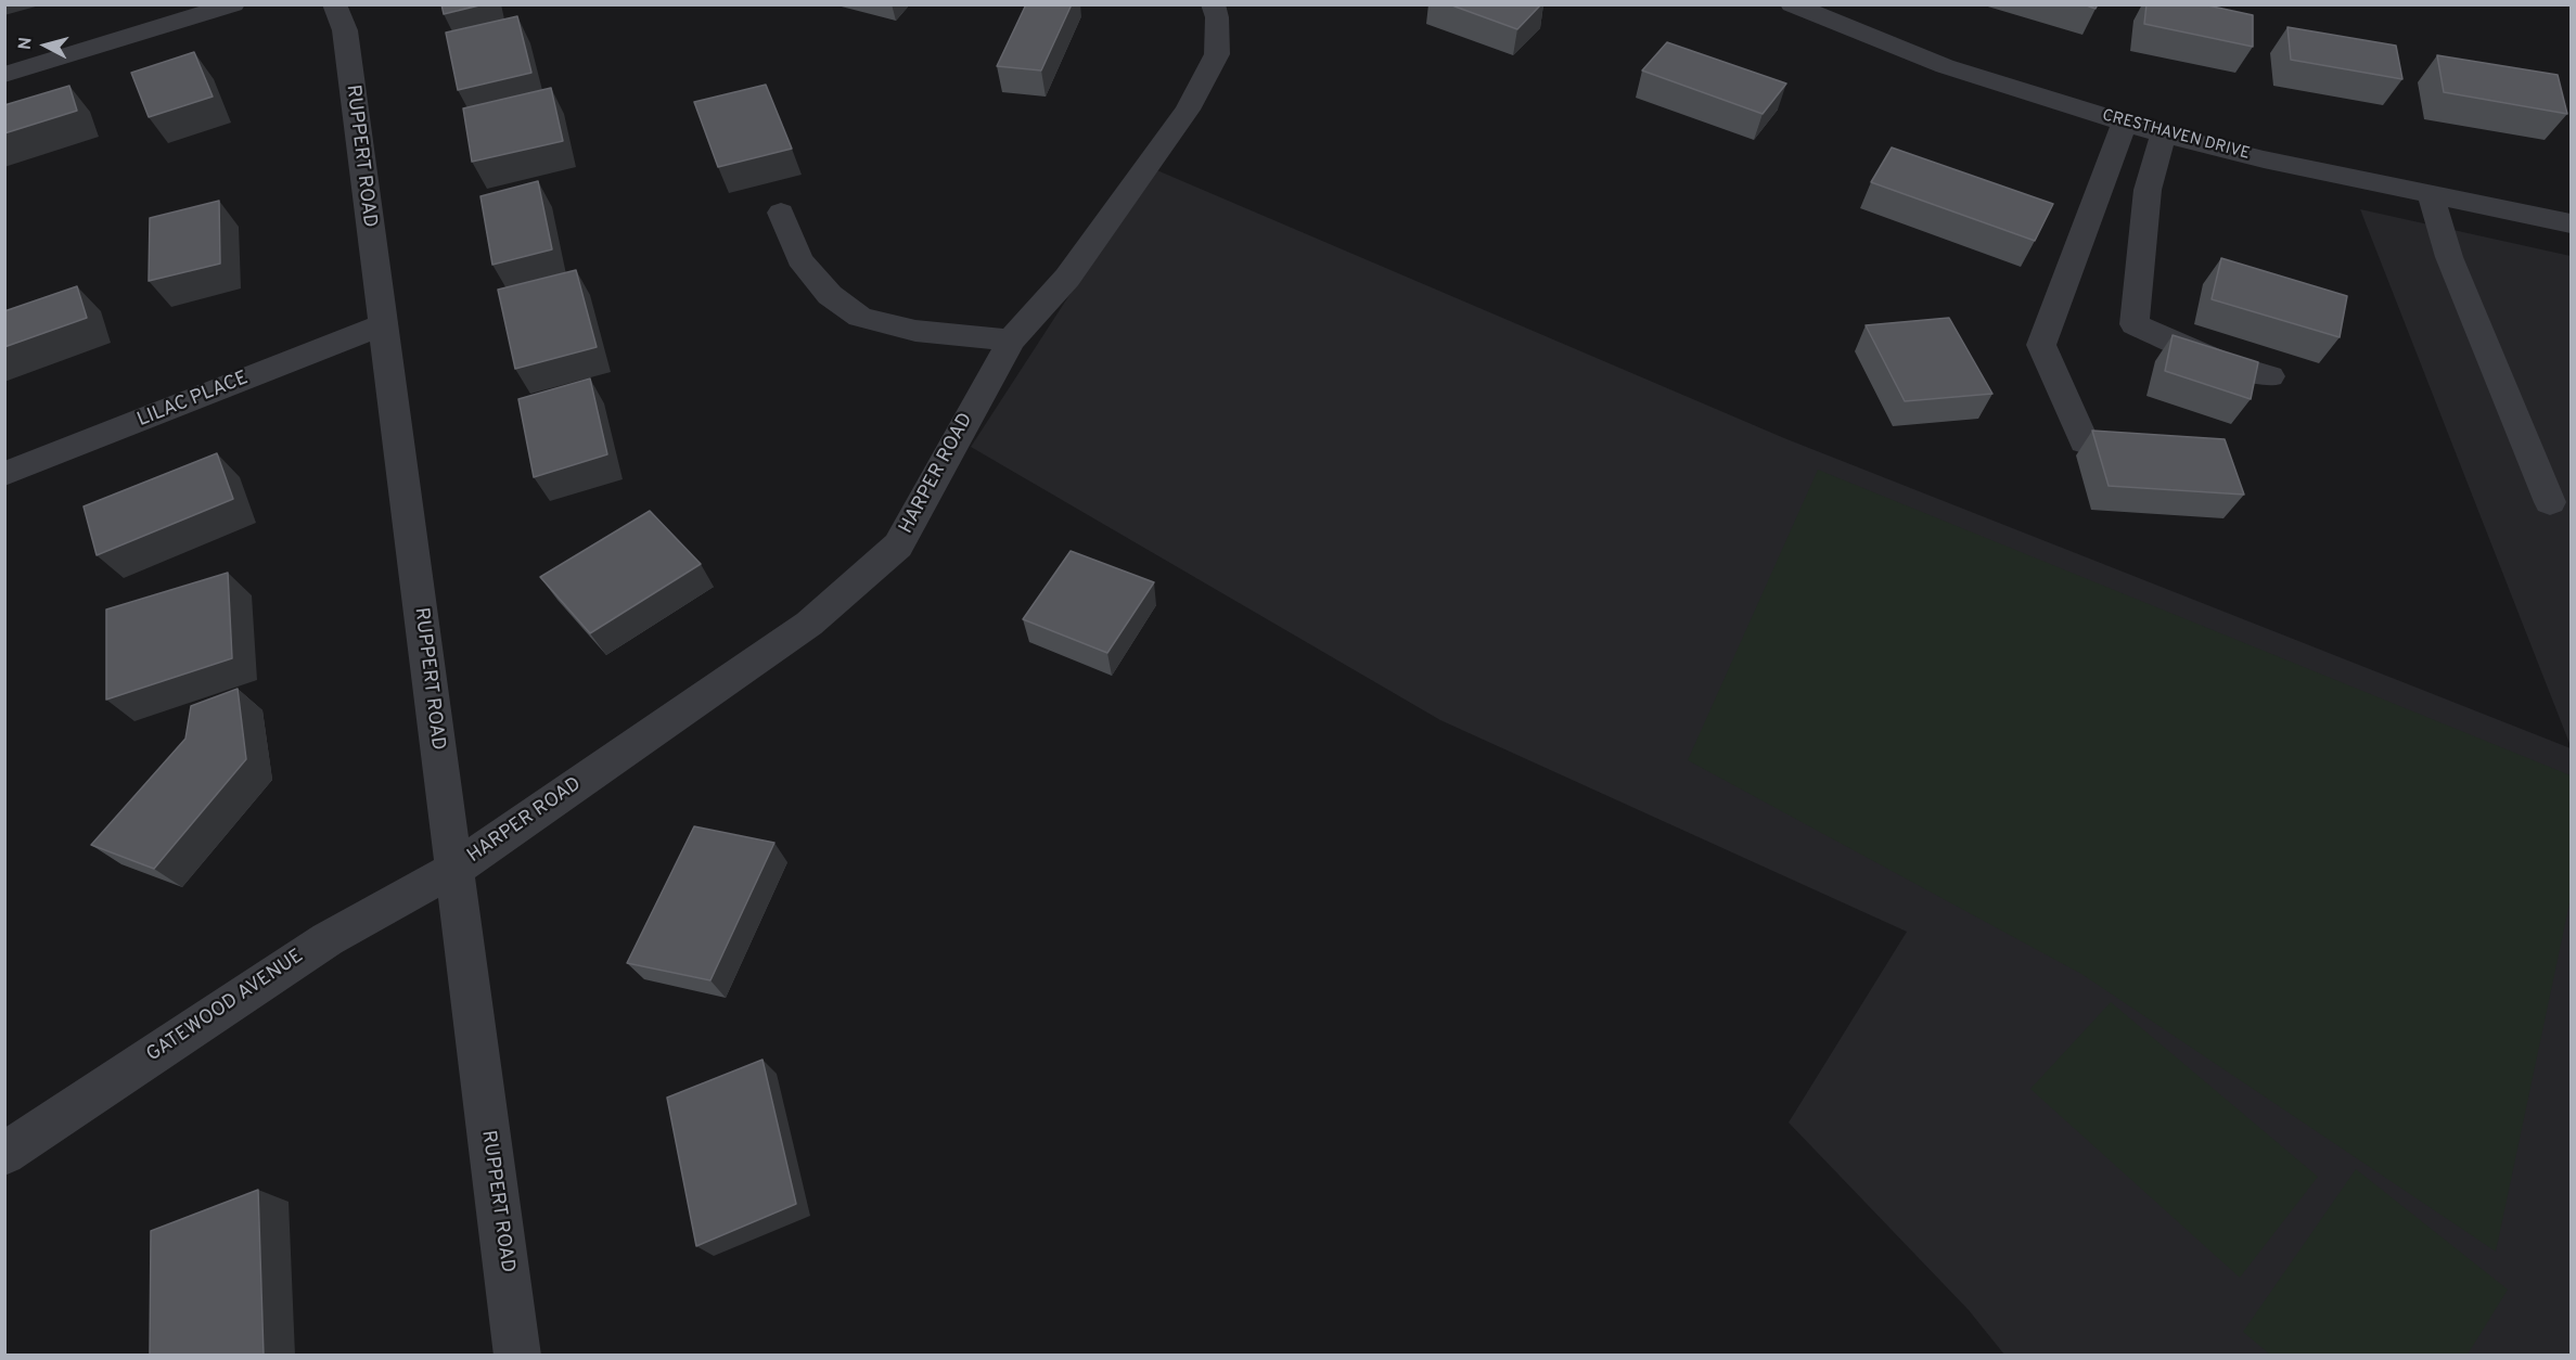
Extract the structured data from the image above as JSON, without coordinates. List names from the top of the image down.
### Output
{
  "streets": {
    "street": [
      "CRESTHAVEN DRIVE",
      "RUPPERT ROAD",
      "LILAC PLACE",
      "HARPER ROAD",
      "GATEWOOD AVENUE"
    ]
  },
  "crossings": [
    ["RUPPERT ROAD", "LILAC PLACE"],
    ["RUPPERT ROAD", "HARPER ROAD"],
    ["RUPPERT ROAD", "GATEWOOD AVENUE"],
    ["HARPER ROAD", "GATEWOOD AVENUE"]
  ],
  "north": "left"
}
